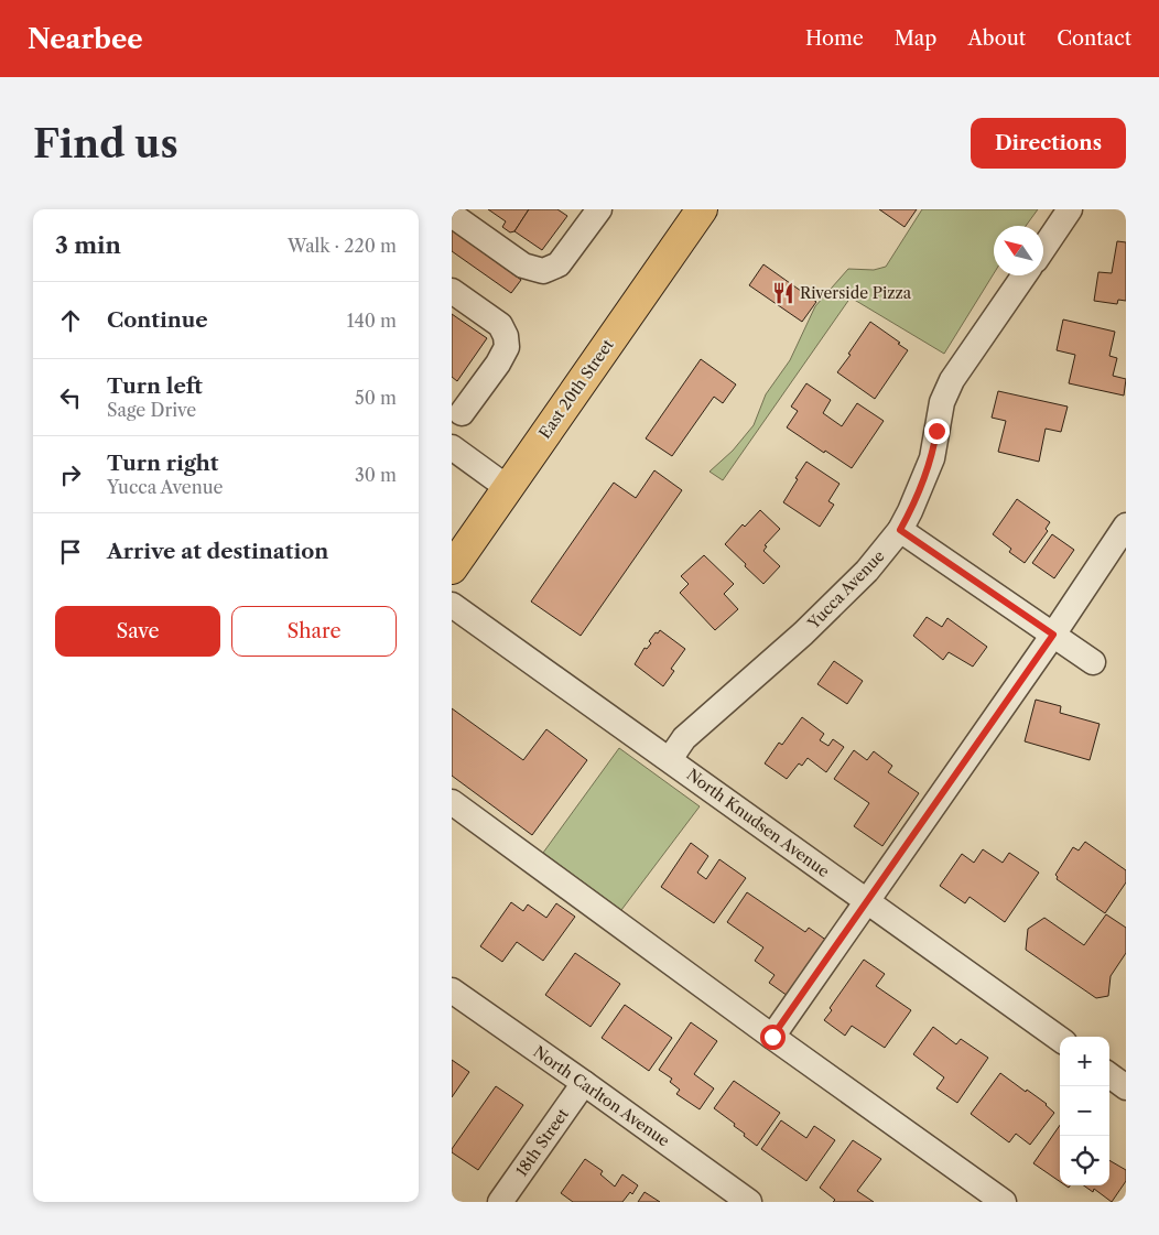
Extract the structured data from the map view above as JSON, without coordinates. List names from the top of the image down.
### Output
{
  "streets": {
    "main road": ["East 20th Street"],
    "street": [
      "Yucca Avenue",
      "North Knudsen Avenue",
      "North Carlton Avenue",
      "18th Street"
    ]
  },
  "crossings": [
    ["Yucca Avenue", "North Knudsen Avenue"],
    ["North Carlton Avenue", "18th Street"]
  ],
  "places": {
    "restaurant": ["Riverside Pizza"]
  },
  "north": "top left",
  "page": {
    "header": "Nearbee",
    "nav": [
      "Home",
      "Map",
      "About",
      "Contact"
    ],
    "buttons": [
      "Directions",
      ["Save", "Share"]
    ],
    "title": "Find us",
    "heading": ["3 min", "Walk · 220 m"],
    "list": [
      ["Continue", "140 m"],
      ["Turn left", "Sage Drive", "50 m"],
      ["Turn right", "Yucca Avenue", "30 m"],
      "Arrive at destination"
    ],
    "map_buttons": ["+", "−"]
  }
}
